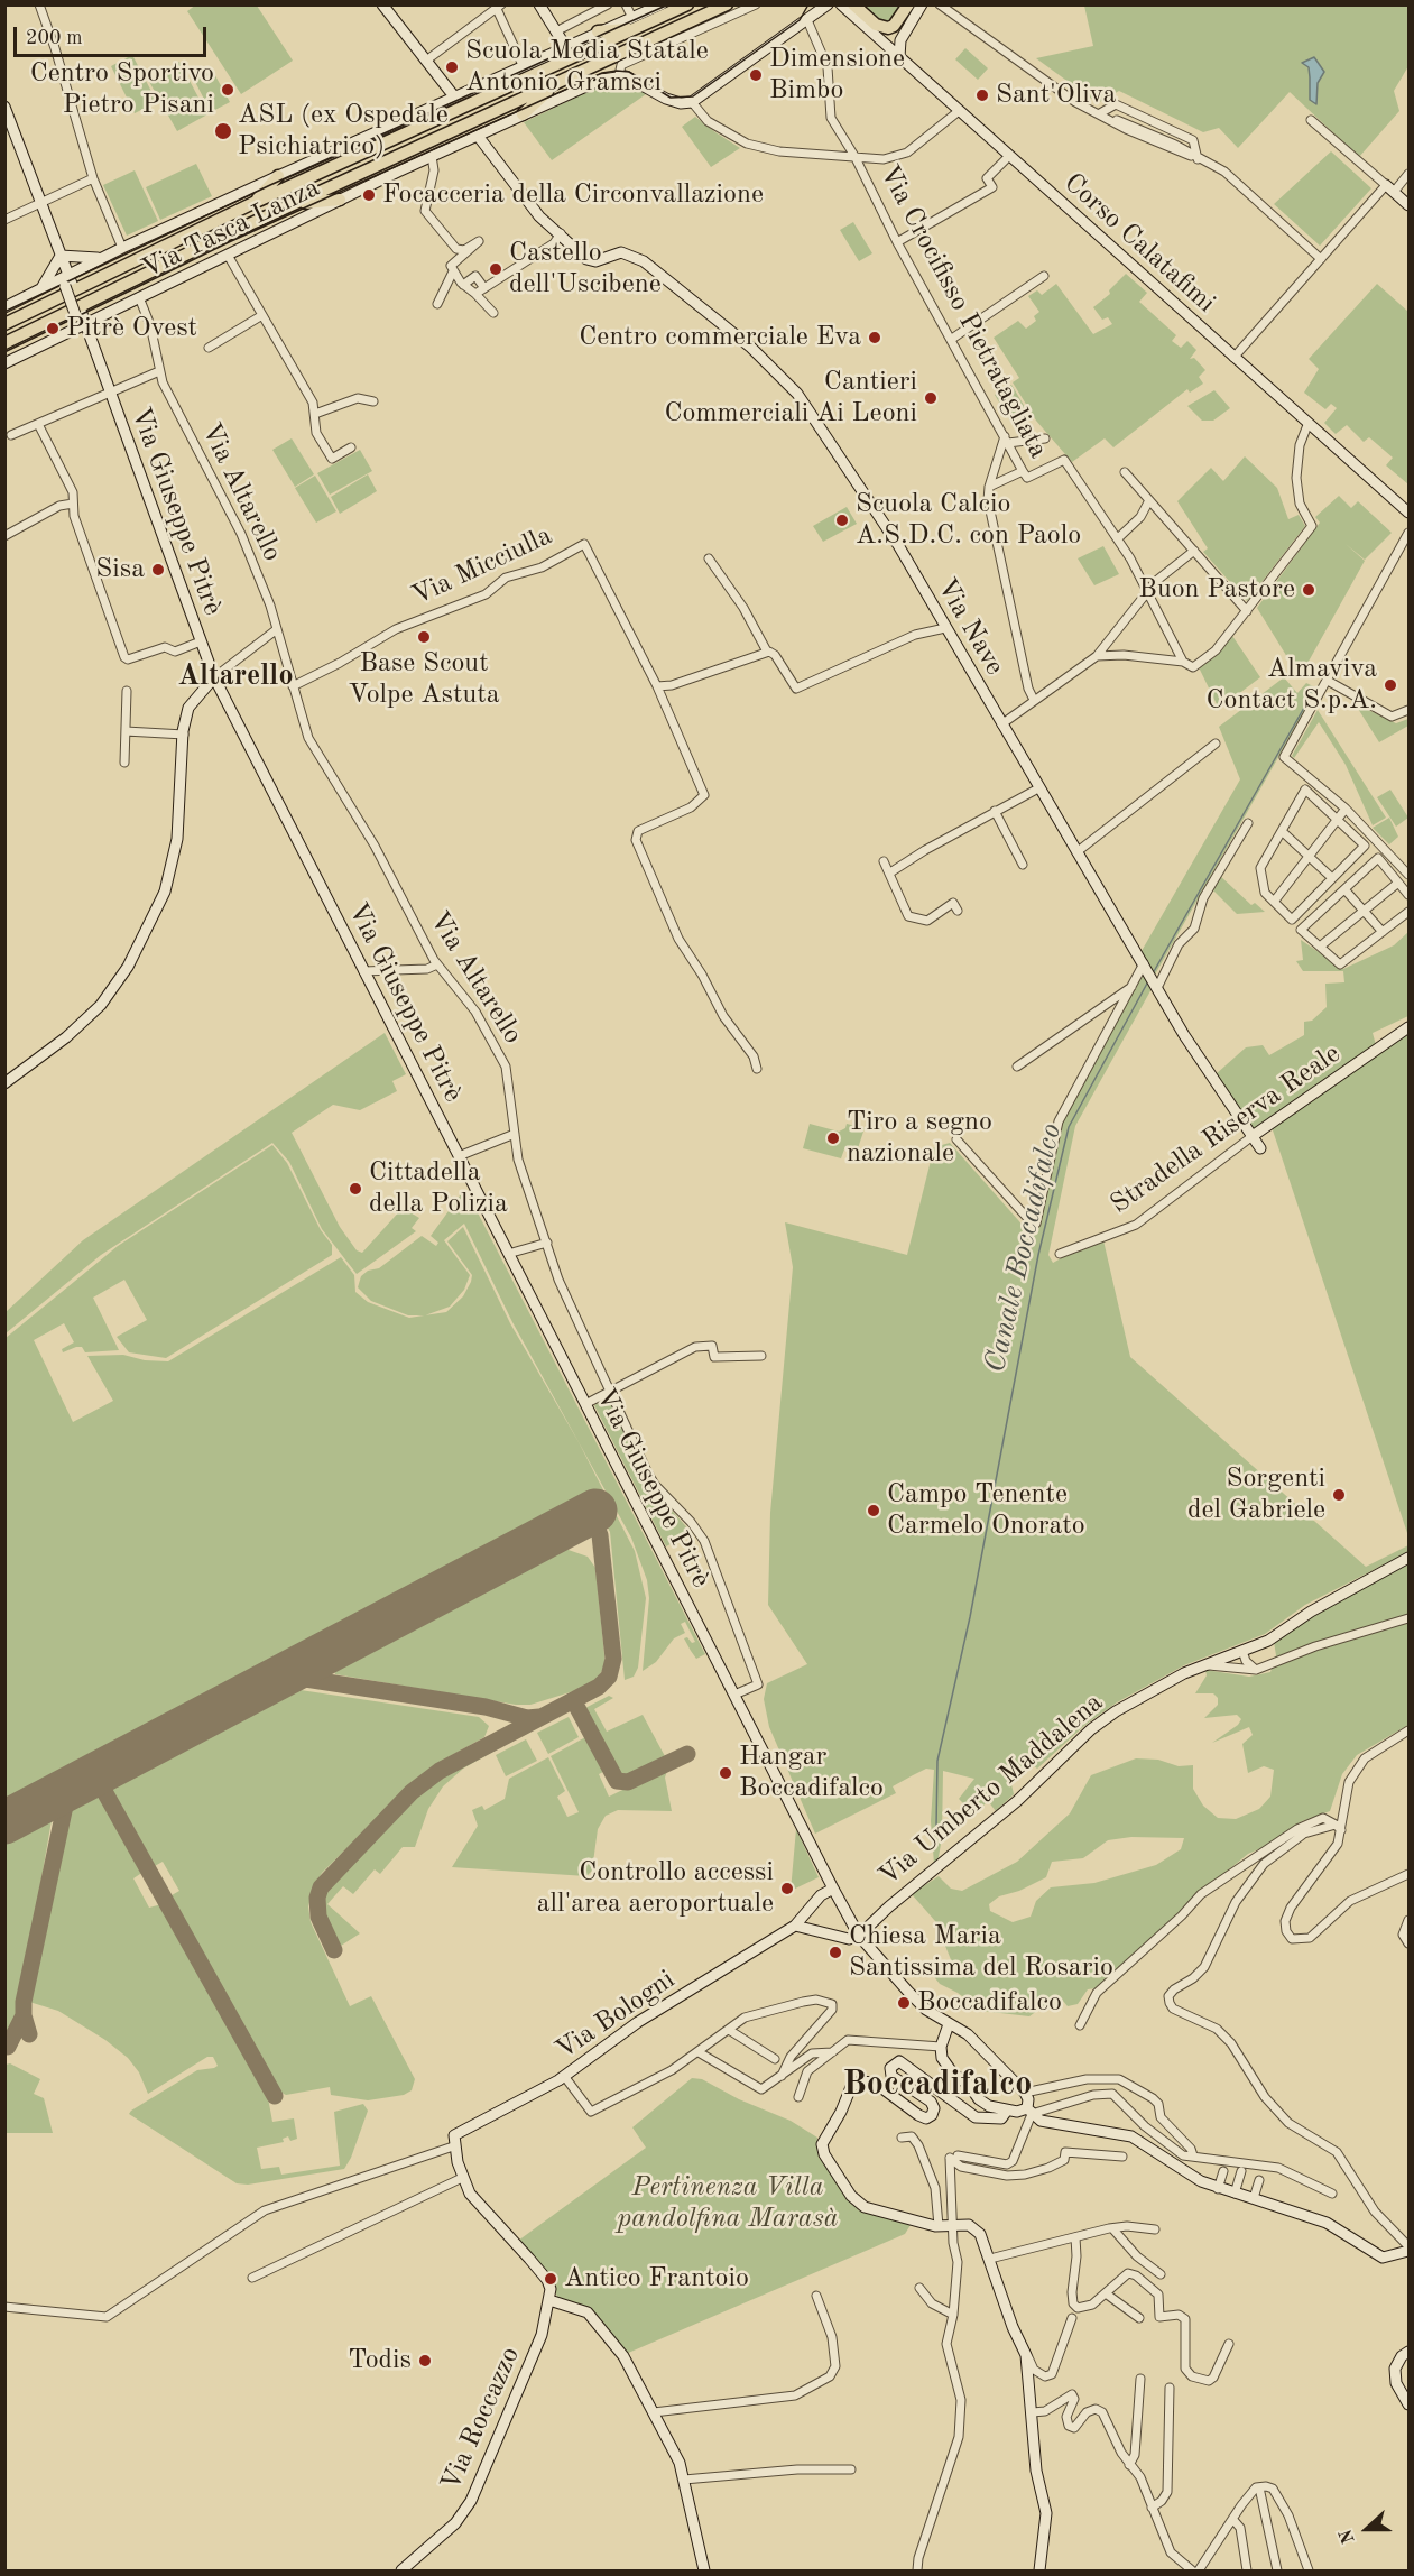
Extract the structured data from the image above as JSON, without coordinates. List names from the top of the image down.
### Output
{
  "streets": {
    "street": [
      "Via Tasca Lanza",
      "Corso Calatafimi",
      "Via Crocifisso Pietratagliata",
      "Via Altarello",
      "Via Giuseppe Pitrè",
      "Via Micciulla",
      "Via Nave",
      "Stradella Riserva Reale",
      "Via Umberto Maddalena",
      "Via Bologni",
      "Via Roccazzo"
    ]
  },
  "crossings": [
    ["Via Tasca Lanza", "Via Altarello"],
    ["Via Tasca Lanza", "Via Giuseppe Pitrè"],
    ["Via Tasca Lanza", "Via Nave"],
    ["Via Altarello", "Via Giuseppe Pitrè"],
    ["Via Altarello", "Via Micciulla"],
    ["Via Giuseppe Pitrè", "Via Umberto Maddalena"],
    ["Via Giuseppe Pitrè", "Via Bologni"],
    ["Via Nave", "Stradella Riserva Reale"]
  ],
  "districts": ["Altarello", "Boccadifalco"],
  "water": ["Canale Boccadifalco"],
  "parks": ["Pertinenza Villa pandolfina Marasà"],
  "places": [
    "Scuola Media Statale Antonio Gramsci",
    "Dimensione Bimbo",
    "Centro Sportivo Pietro Pisani",
    "Sant'Oliva",
    "ASL (ex Ospedale Psichiatrico)",
    "Focacceria della Circonvallazione",
    "Castello dell'Uscibene",
    "Pitrè Ovest",
    "Centro commerciale Eva",
    "Cantieri Commerciali Ai Leoni",
    "Scuola Calcio A.S.D.C. con Paolo",
    "Sisa",
    "Buon Pastore",
    "Base Scout Volpe Astuta",
    "Almaviva Contact S.p.A.",
    "Tiro a segno nazionale",
    "Cittadella della Polizia",
    "Sorgenti del Gabriele",
    "Campo Tenente Carmelo Onorato",
    "Hangar Boccadifalco",
    "Controllo accessi all'area aeroportuale",
    "Chiesa Maria Santissima del Rosario",
    "Boccadifalco",
    "Antico Frantoio",
    "Todis"
  ],
  "scale_bar": "200 m",
  "north": "left"
}
